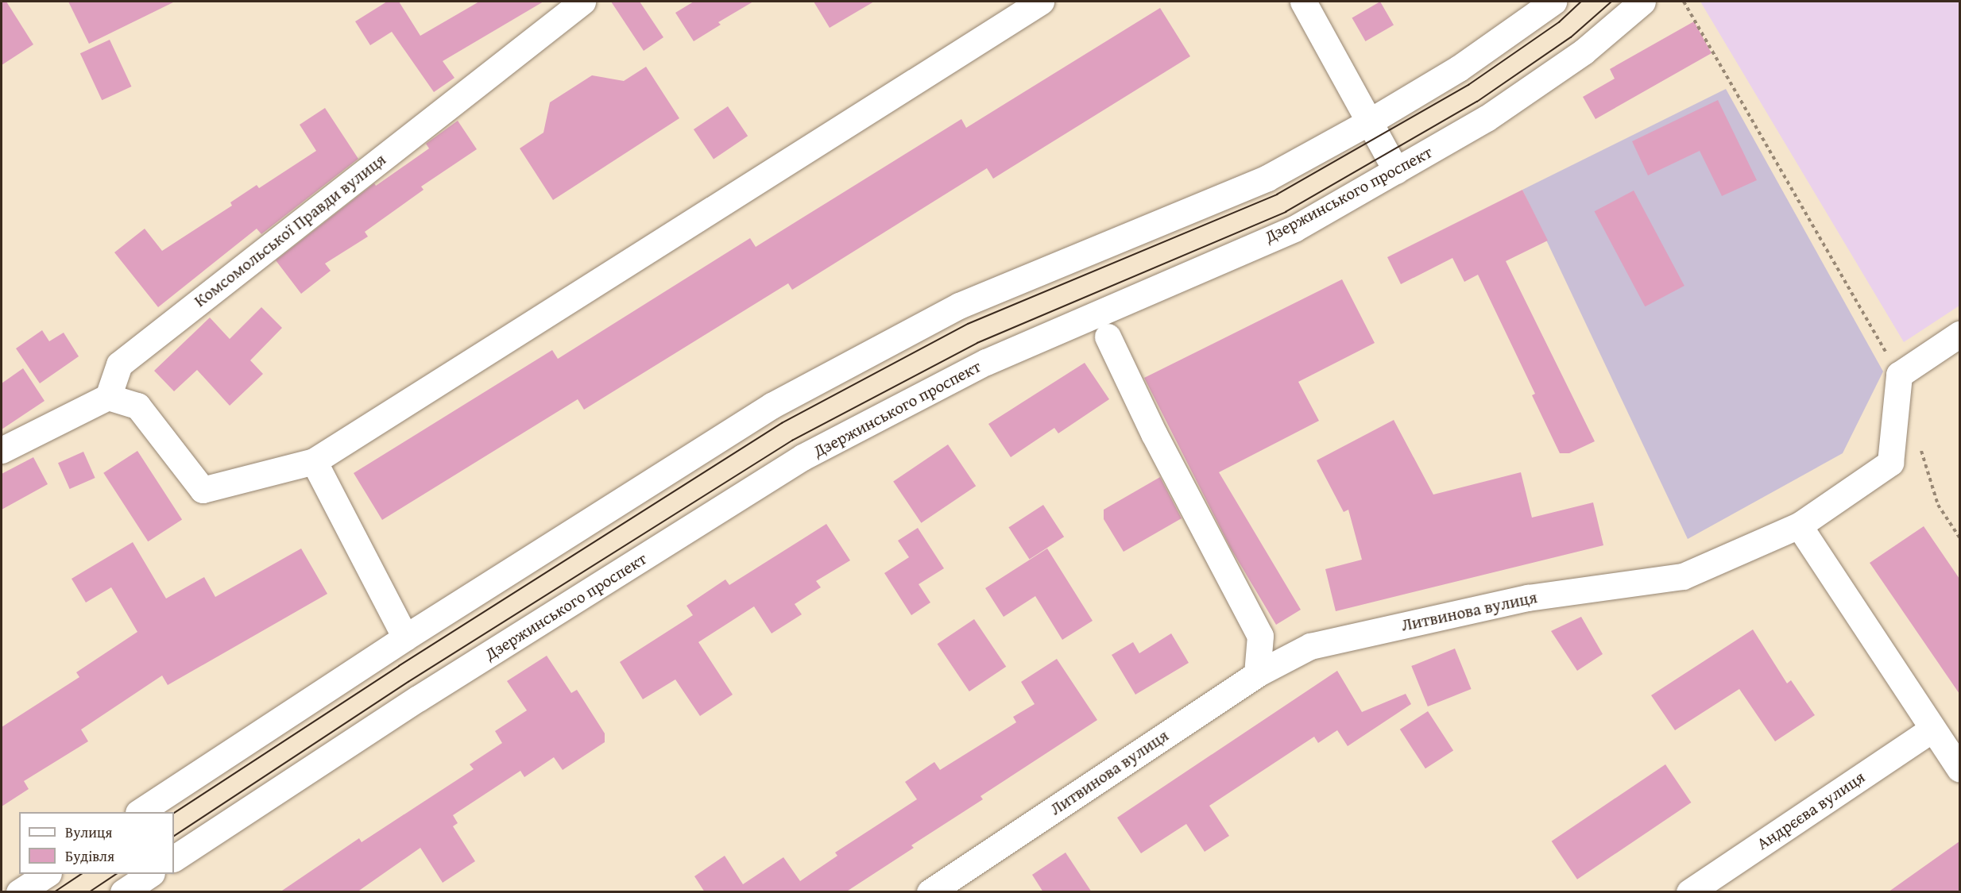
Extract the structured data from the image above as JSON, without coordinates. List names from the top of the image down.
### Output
{
  "streets": {
    "street": [
      "Дзержинського проспект",
      "Комсомольської Правди вулиця",
      "Литвинова вулиця",
      "Андрєєва вулиця"
    ]
  },
  "legend": ["Вулиця", "Будівля"]
}
